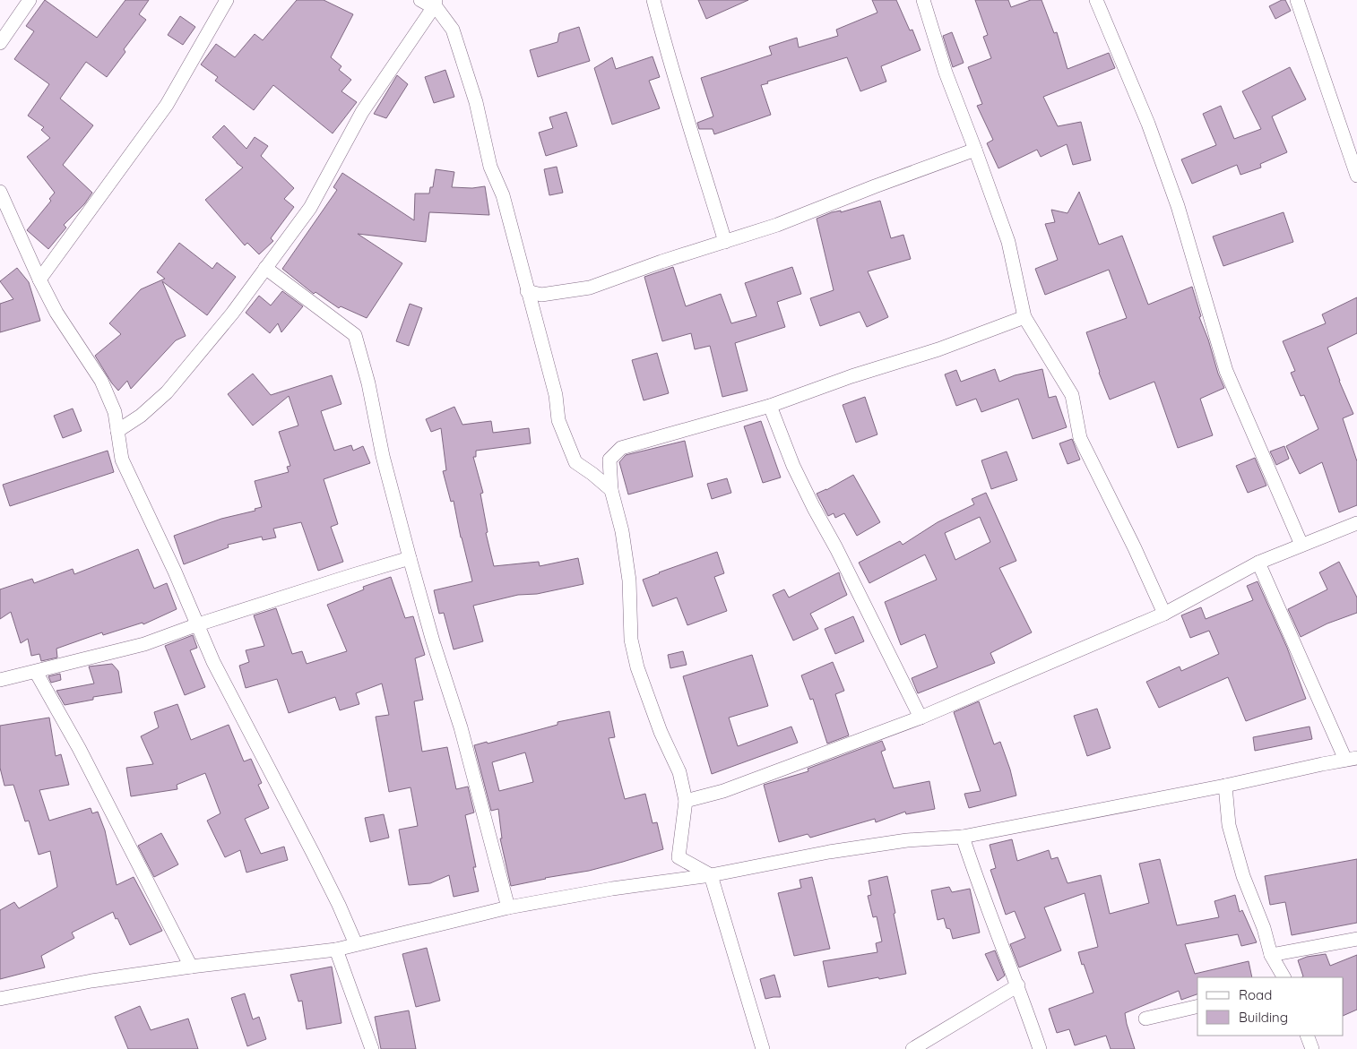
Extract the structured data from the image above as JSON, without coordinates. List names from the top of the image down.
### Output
{
  "legend": ["Road", "Building"]
}
